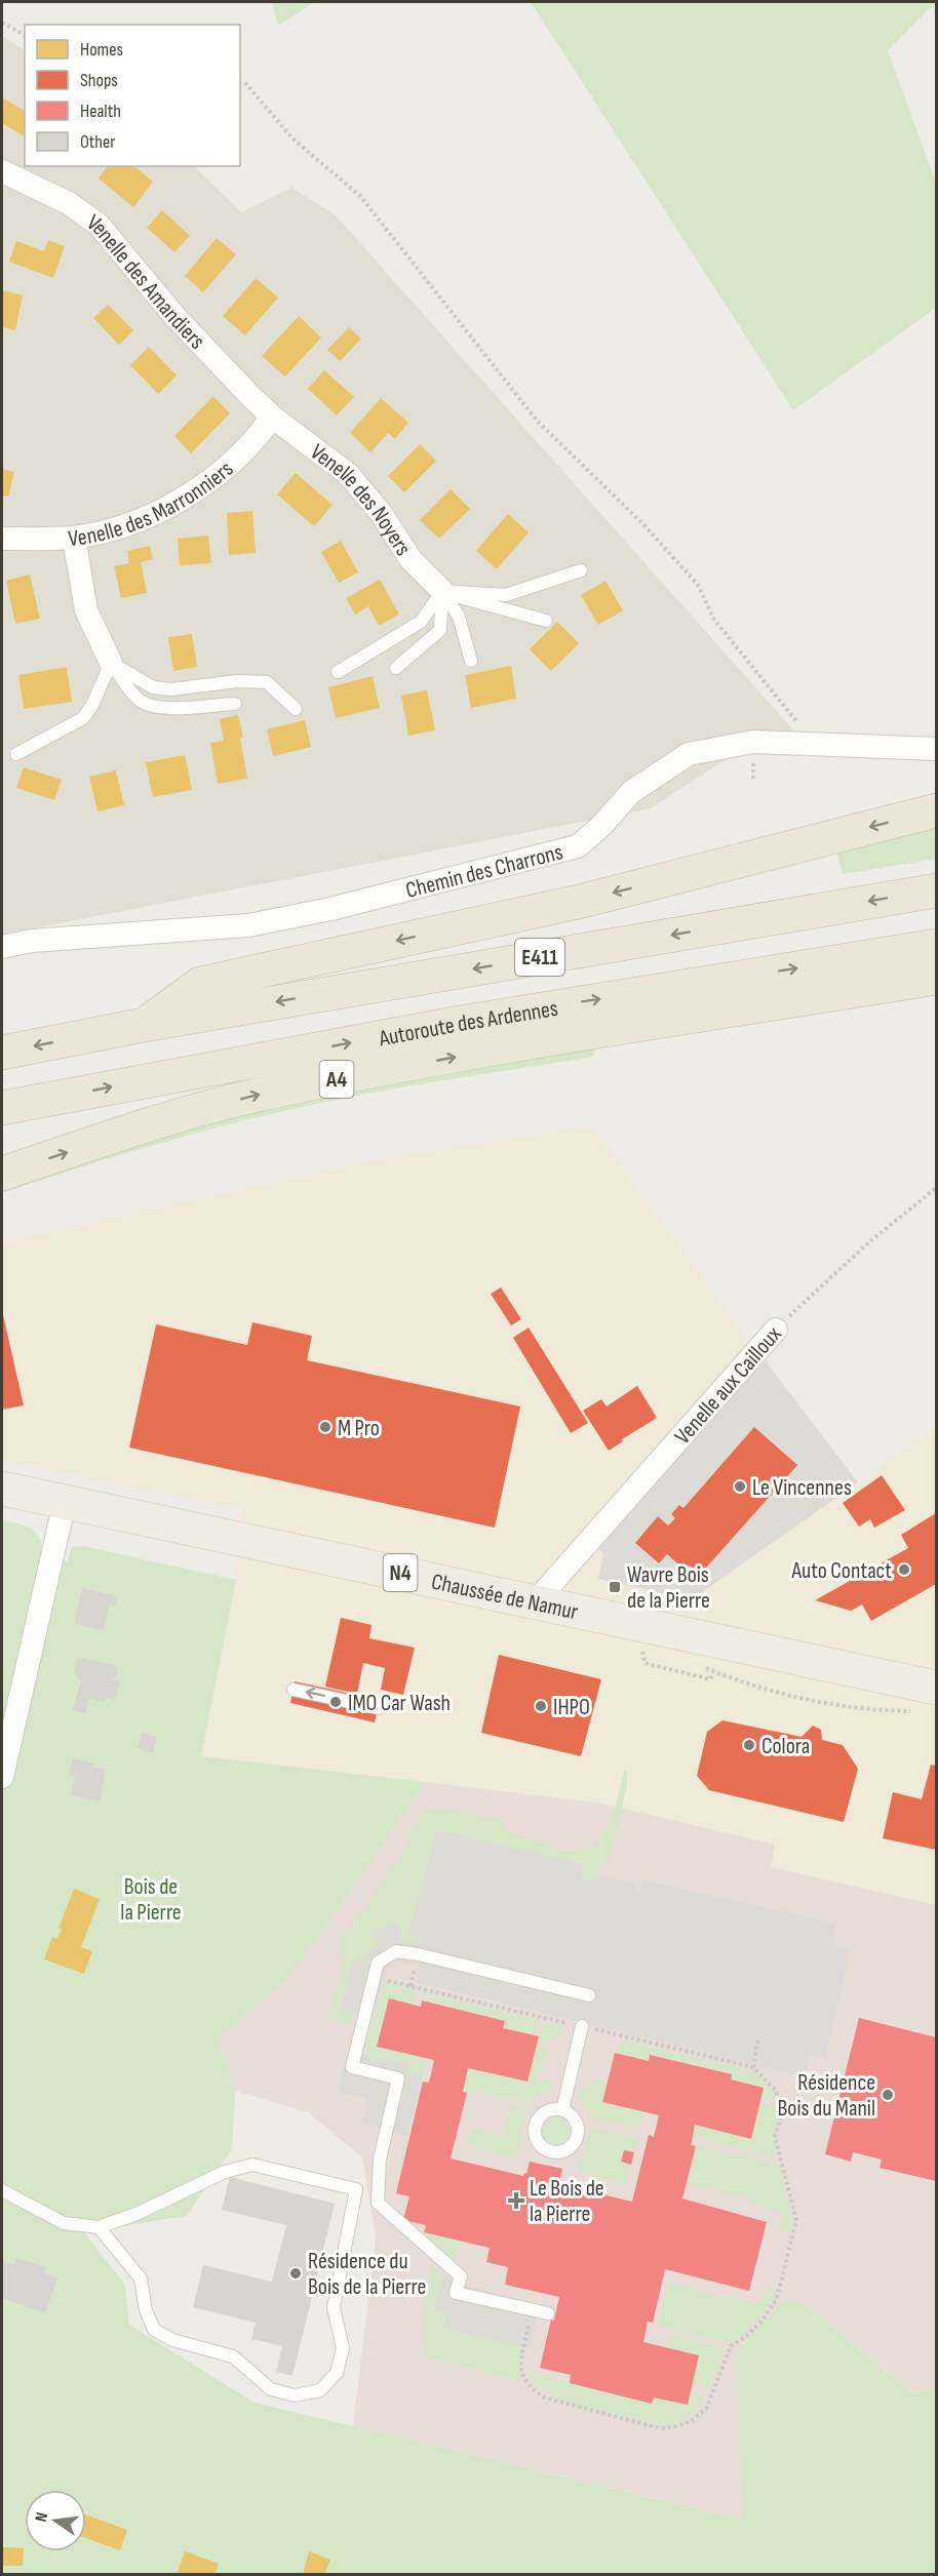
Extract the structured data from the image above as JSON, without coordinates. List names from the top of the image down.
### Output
{
  "streets": {
    "highway": ["E411", "Autoroute des Ardennes", "A4"],
    "main road": ["N4", "Chaussée de Namur"],
    "street": [
      "Venelle des Amandiers",
      "Venelle des Marronniers",
      "Venelle des Noyers",
      "Chemin des Charrons",
      "Venelle aux Cailloux"
    ]
  },
  "crossings": [
    ["Venelle des Amandiers", "Venelle des Marronniers"],
    ["Venelle des Amandiers", "Venelle des Noyers"],
    ["Venelle des Marronniers", "Venelle des Noyers"],
    ["Venelle aux Cailloux", "Chaussée de Namur"]
  ],
  "parks": ["Bois de la Pierre"],
  "places": {
    "other": [
      "M Pro",
      "Le Vincennes",
      "Auto Contact",
      "IMO Car Wash",
      "IHPO",
      "Colora",
      "Résidence Bois du Manil",
      "Résidence du Bois de la Pierre"
    ],
    "transit": ["Wavre Bois de la Pierre"],
    "health": ["Le Bois de la Pierre"]
  },
  "legend": [
    "Homes",
    "Shops",
    "Health",
    "Other"
  ],
  "north": "left"
}
